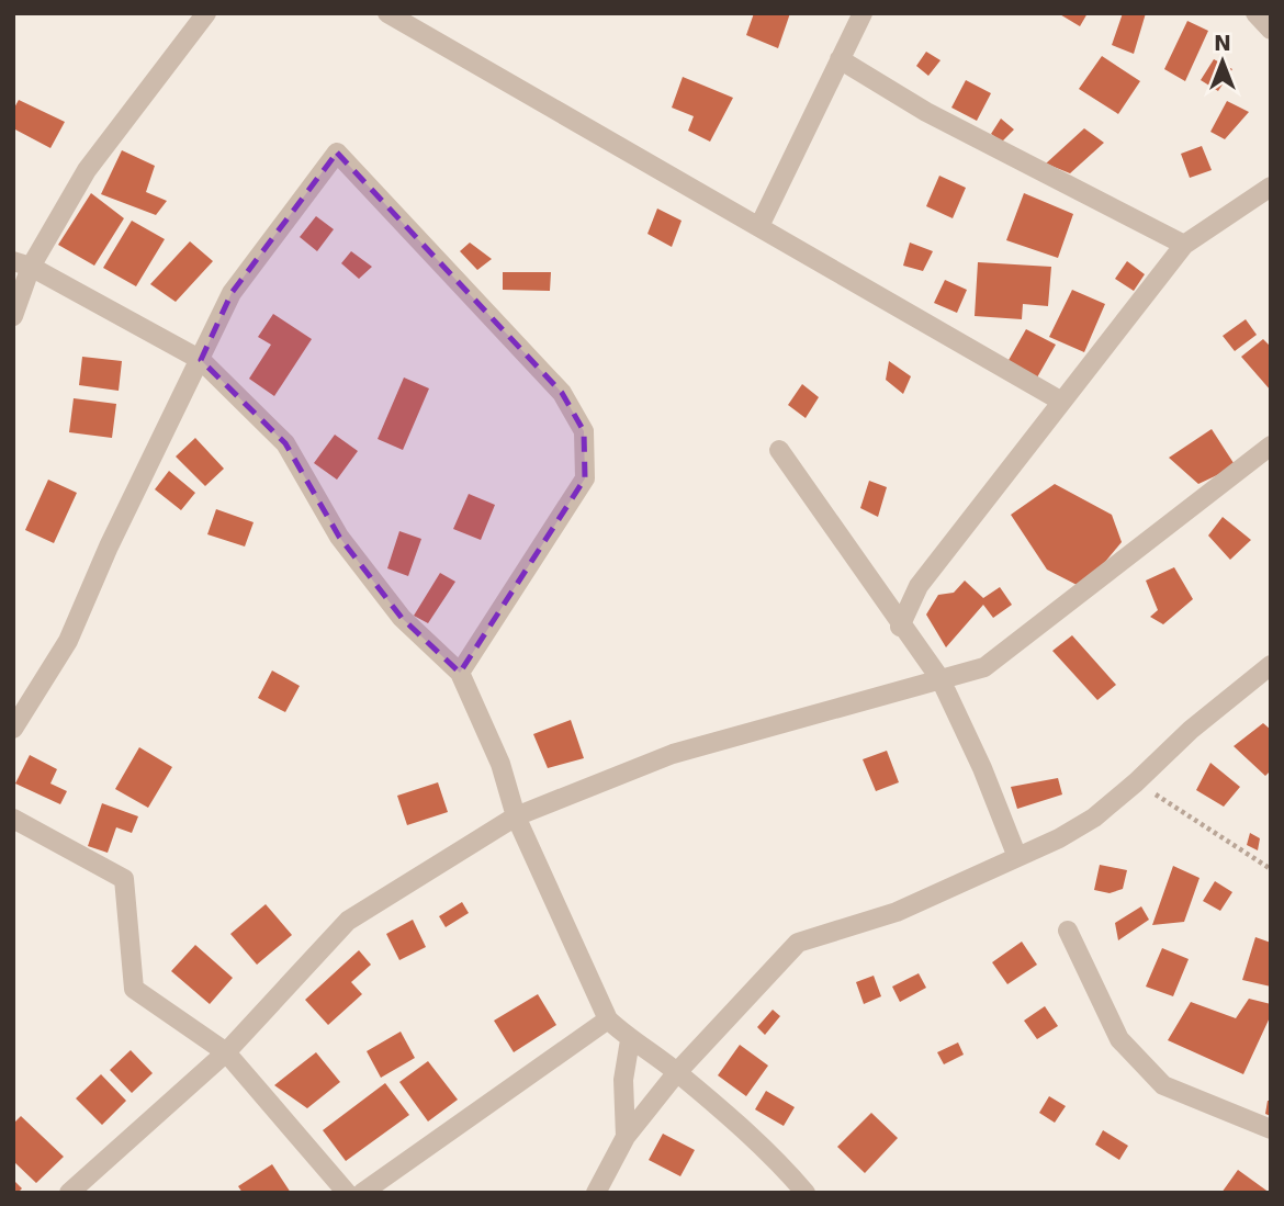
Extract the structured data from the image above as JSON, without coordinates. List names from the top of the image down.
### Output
{
  "north": "top"
}
